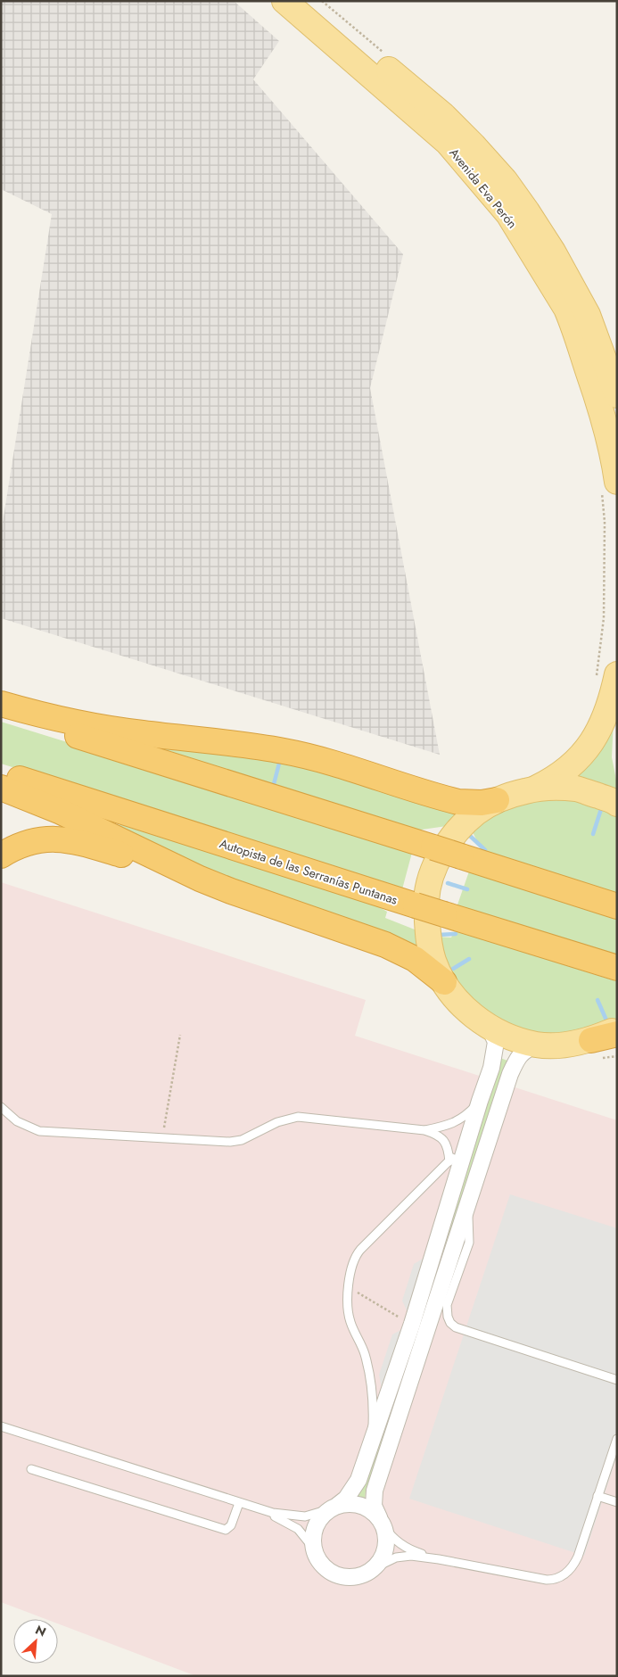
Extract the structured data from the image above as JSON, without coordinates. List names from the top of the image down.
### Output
{
  "streets": {
    "highway": ["Autopista de las Serranías Puntanas"],
    "main road": ["Avenida Eva Perón"]
  },
  "north": "top right"
}
